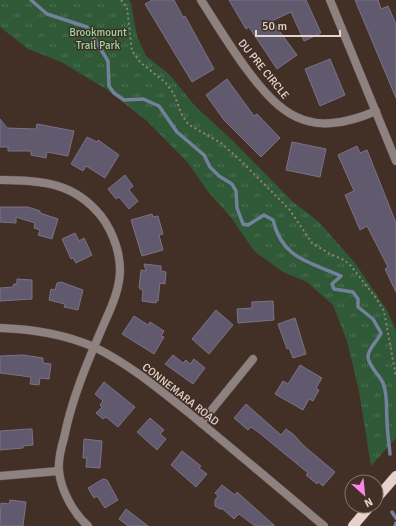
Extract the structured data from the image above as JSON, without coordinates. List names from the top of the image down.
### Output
{
  "streets": {
    "street": ["DU PRE CIRCLE", "CONNEMARA ROAD"]
  },
  "parks": ["Brookmount Trail Park"],
  "scale_bar": "50 m",
  "north": "bottom right"
}
